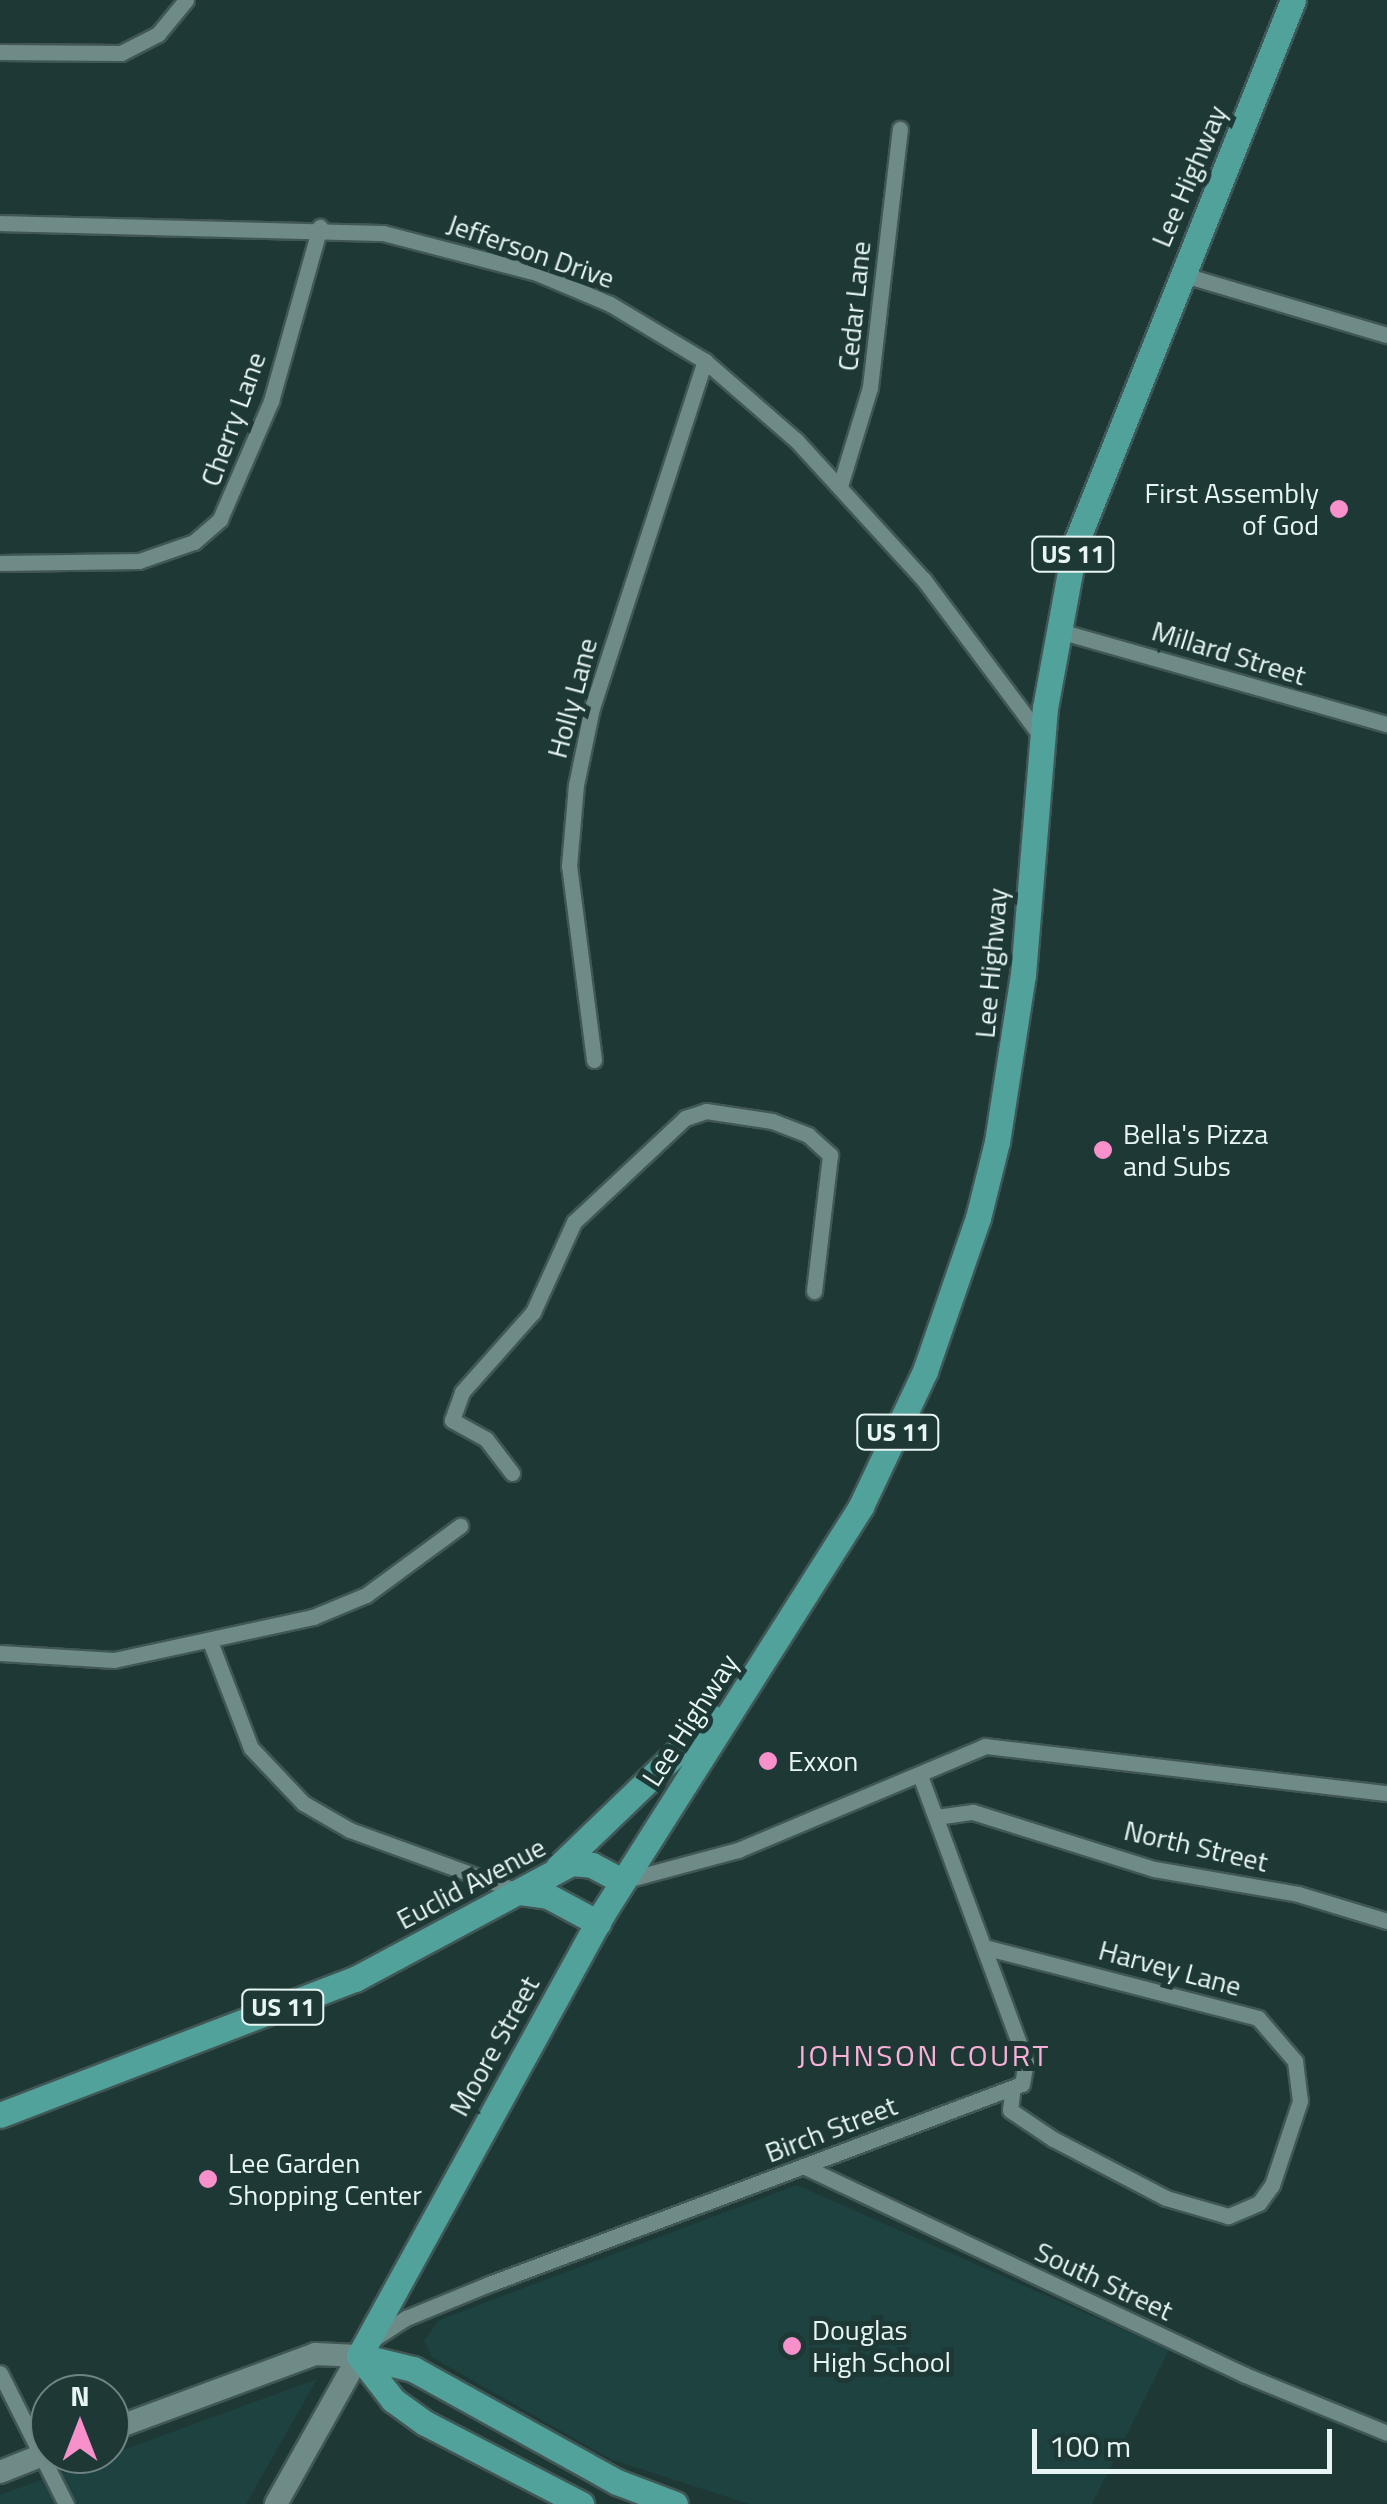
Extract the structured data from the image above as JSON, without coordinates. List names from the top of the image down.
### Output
{
  "streets": {
    "main road": [
      "Lee Highway",
      "US 11",
      "Euclid Avenue",
      "Moore Street"
    ],
    "street": [
      "Jefferson Drive",
      "Cedar Lane",
      "Cherry Lane",
      "Millard Street",
      "Holly Lane",
      "North Street",
      "Harvey Lane",
      "Birch Street",
      "South Street"
    ]
  },
  "crossings": [
    ["Lee Highway", "Jefferson Drive"],
    ["Lee Highway", "Millard Street"],
    ["Lee Highway", "Euclid Avenue"],
    ["Lee Highway", "Moore Street"],
    ["Jefferson Drive", "Cedar Lane"],
    ["Jefferson Drive", "Cherry Lane"],
    ["Jefferson Drive", "Holly Lane"],
    ["Euclid Avenue", "Moore Street"],
    ["Harvey Lane", "Birch Street"],
    ["Moore Street", "Birch Street"],
    ["Birch Street", "South Street"]
  ],
  "districts": ["JOHNSON COURT"],
  "places": [
    "First Assembly of God",
    "Bella's Pizza and Subs",
    "Exxon",
    "Lee Garden Shopping Center",
    "Douglas High School"
  ],
  "scale_bar": "100 m",
  "north": "top"
}
